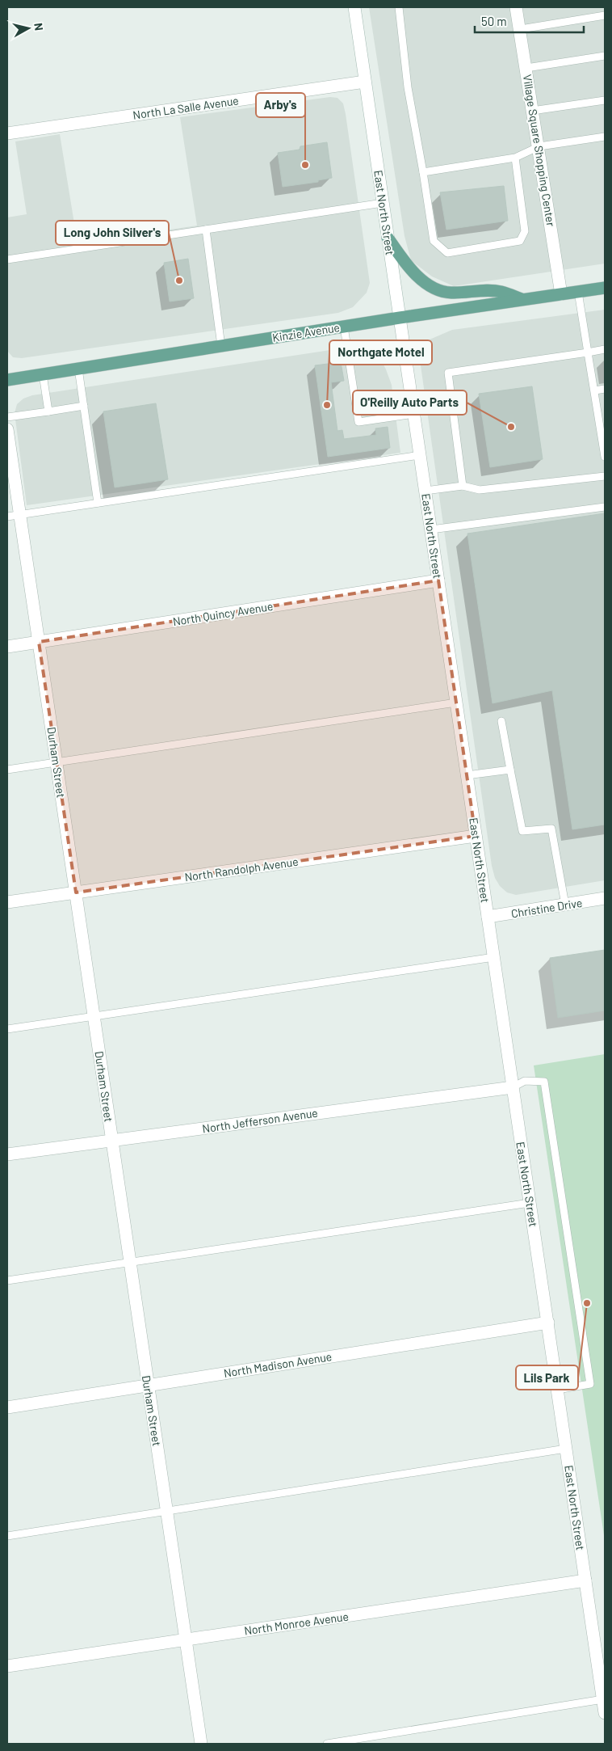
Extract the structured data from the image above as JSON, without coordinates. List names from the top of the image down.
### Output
{
  "streets": {
    "main road": ["Kinzie Avenue"],
    "street": [
      "North La Salle Avenue",
      "Village Square Shopping Center",
      "East North Street",
      "North Quincy Avenue",
      "Durham Street",
      "North Randolph Avenue",
      "Christine Drive",
      "North Jefferson Avenue",
      "North Madison Avenue",
      "North Monroe Avenue"
    ]
  },
  "crossings": [
    ["North La Salle Avenue", "East North Street"],
    ["Village Square Shopping Center", "Kinzie Avenue"],
    ["East North Street", "Kinzie Avenue"],
    ["East North Street", "North Quincy Avenue"],
    ["East North Street", "North Randolph Avenue"],
    ["East North Street", "Christine Drive"],
    ["East North Street", "North Jefferson Avenue"],
    ["East North Street", "North Madison Avenue"],
    ["East North Street", "North Monroe Avenue"],
    ["North Quincy Avenue", "Durham Street"],
    ["Durham Street", "North Randolph Avenue"],
    ["Durham Street", "North Jefferson Avenue"],
    ["Durham Street", "North Madison Avenue"],
    ["Durham Street", "North Monroe Avenue"]
  ],
  "places": [
    "Arby's",
    "Long John Silver's",
    "Northgate Motel",
    "O'Reilly Auto Parts",
    "Lils Park"
  ],
  "scale_bar": "50 m",
  "north": "right"
}
